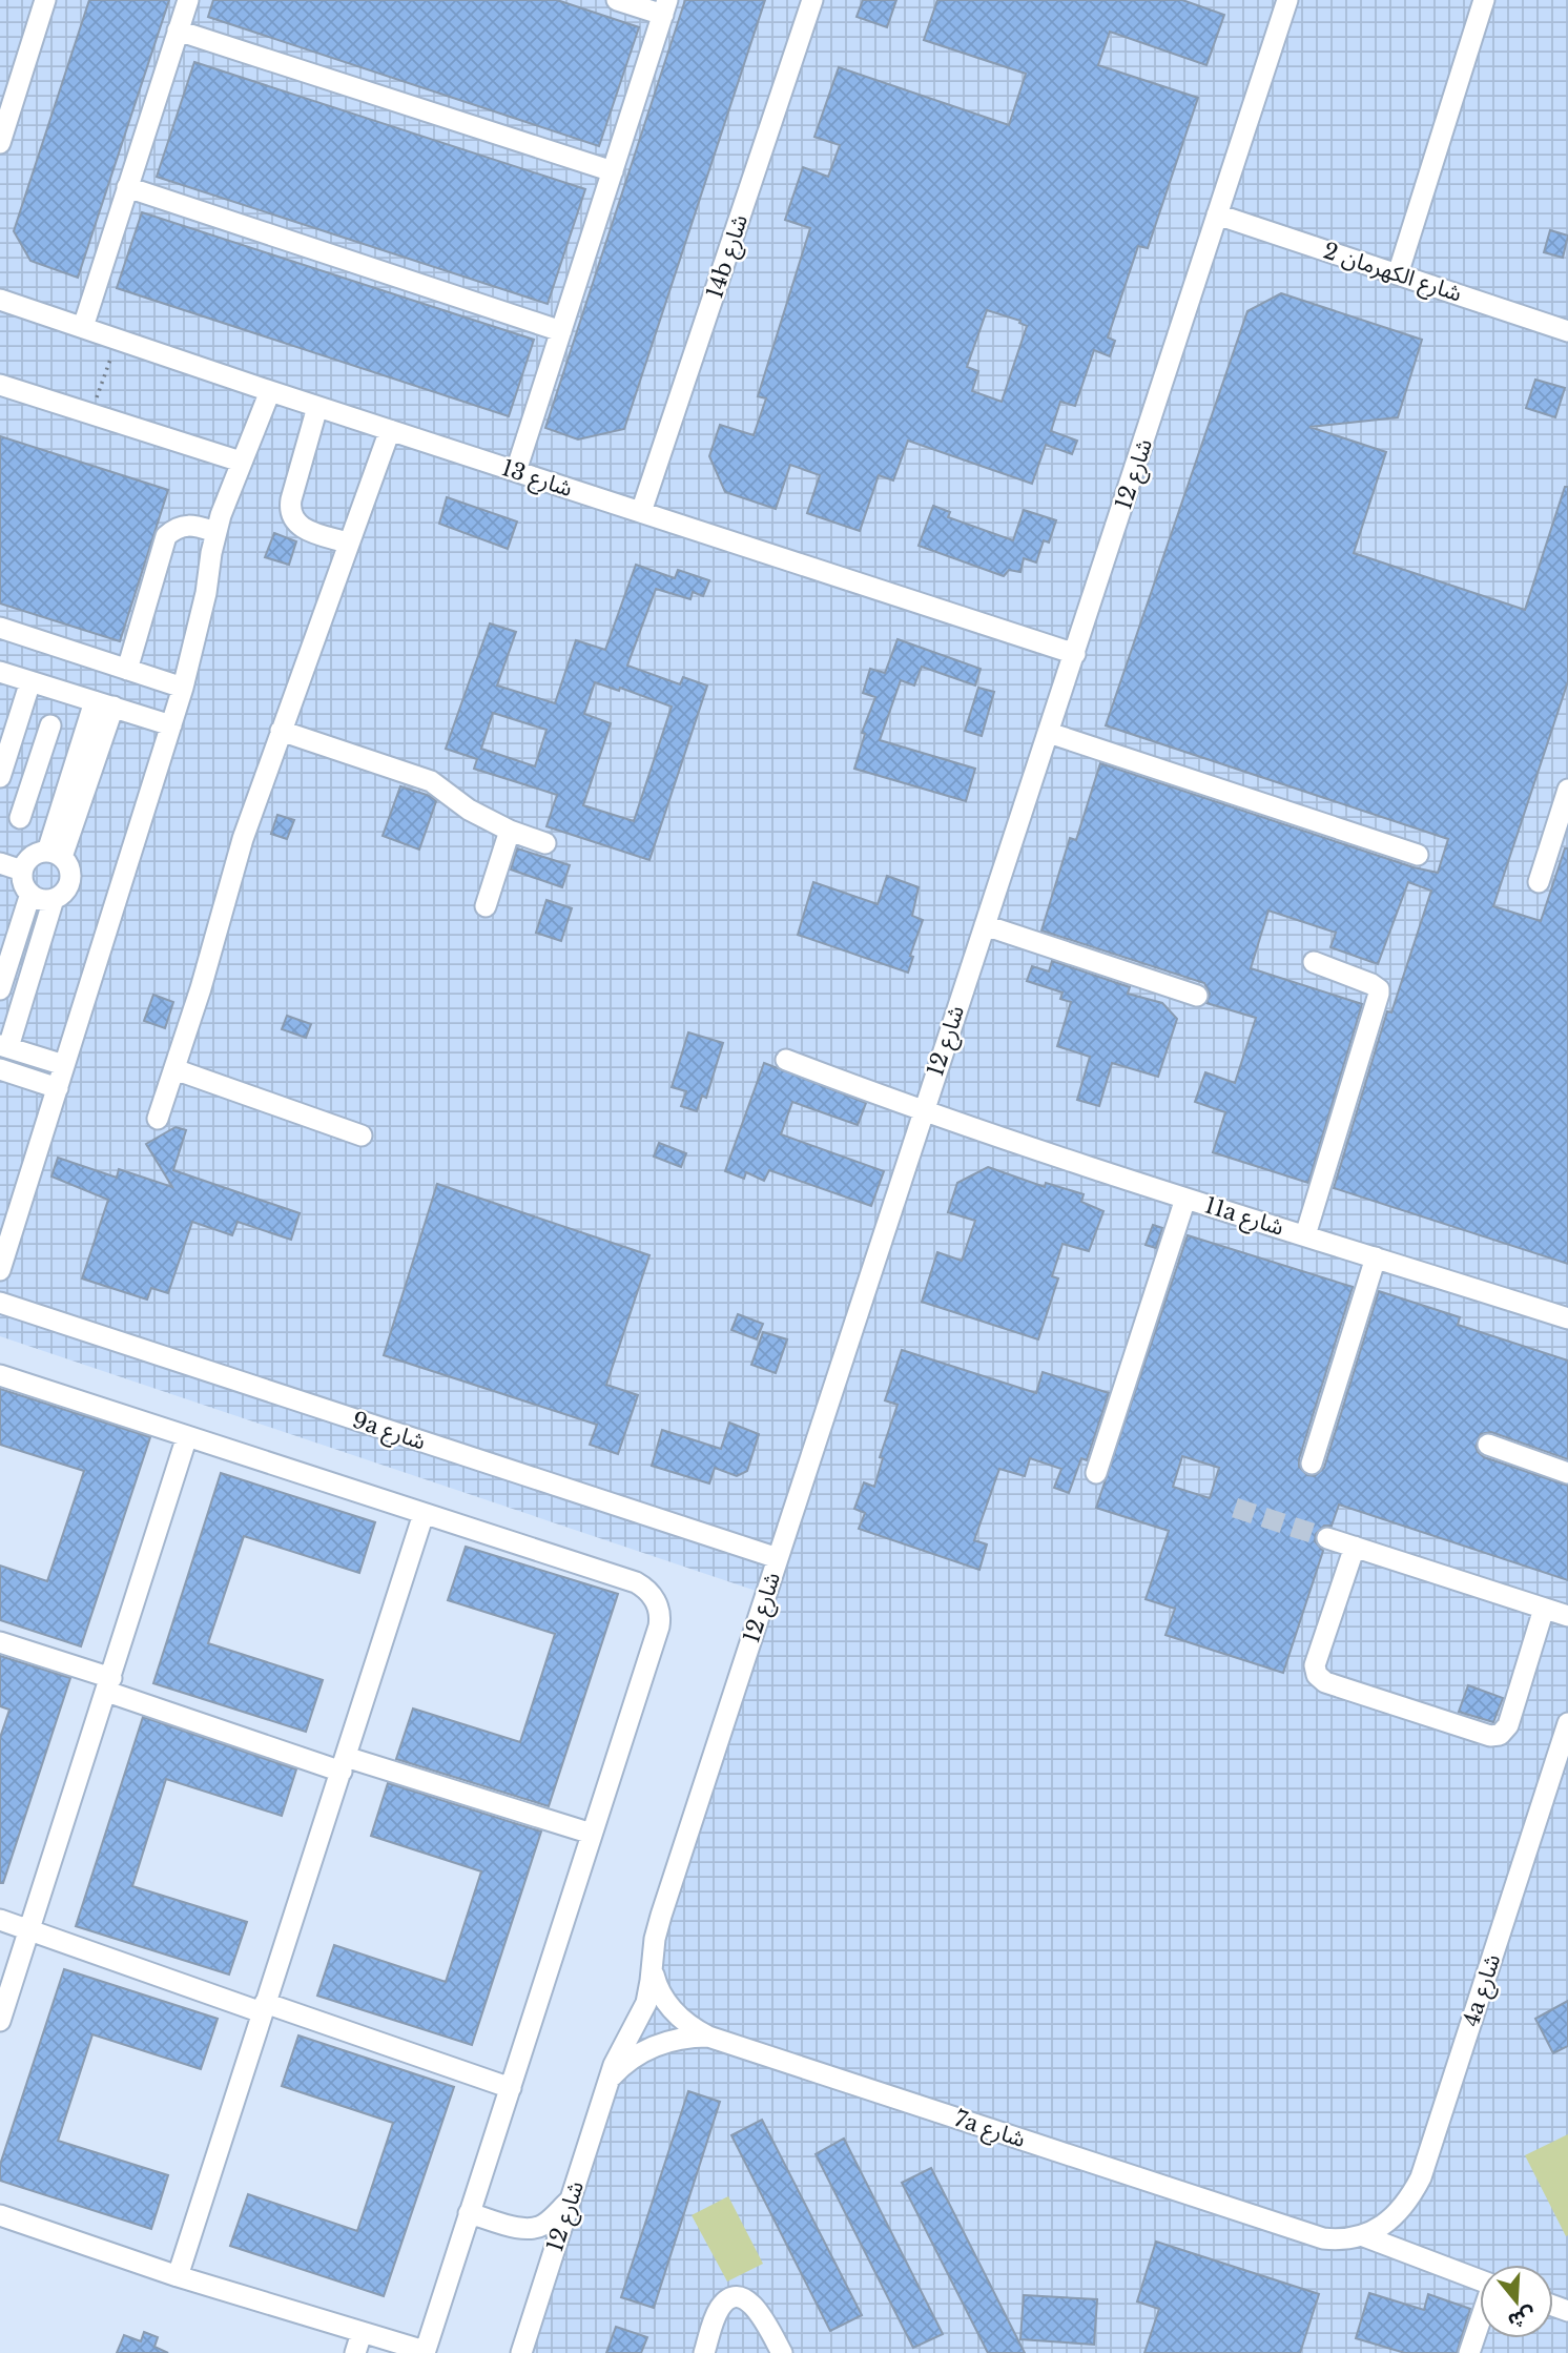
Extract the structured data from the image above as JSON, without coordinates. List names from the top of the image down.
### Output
{
  "streets": {
    "street": [
      "14b شارع",
      "شارع الكهرمان 2",
      "شارع 12",
      "شارع 13",
      "11a شارع",
      "9a شارع",
      "4a شارع",
      "7a شارع"
    ]
  },
  "crossings": [
    ["14b شارع", "شارع 13"],
    ["شارع الكهرمان 2", "شارع 12"],
    ["شارع 12", "شارع 13"],
    ["شارع 12", "11a شارع"],
    ["شارع 12", "9a شارع"],
    ["شارع 12", "7a شارع"],
    ["4a شارع", "7a شارع"]
  ],
  "north": "bottom"
}
